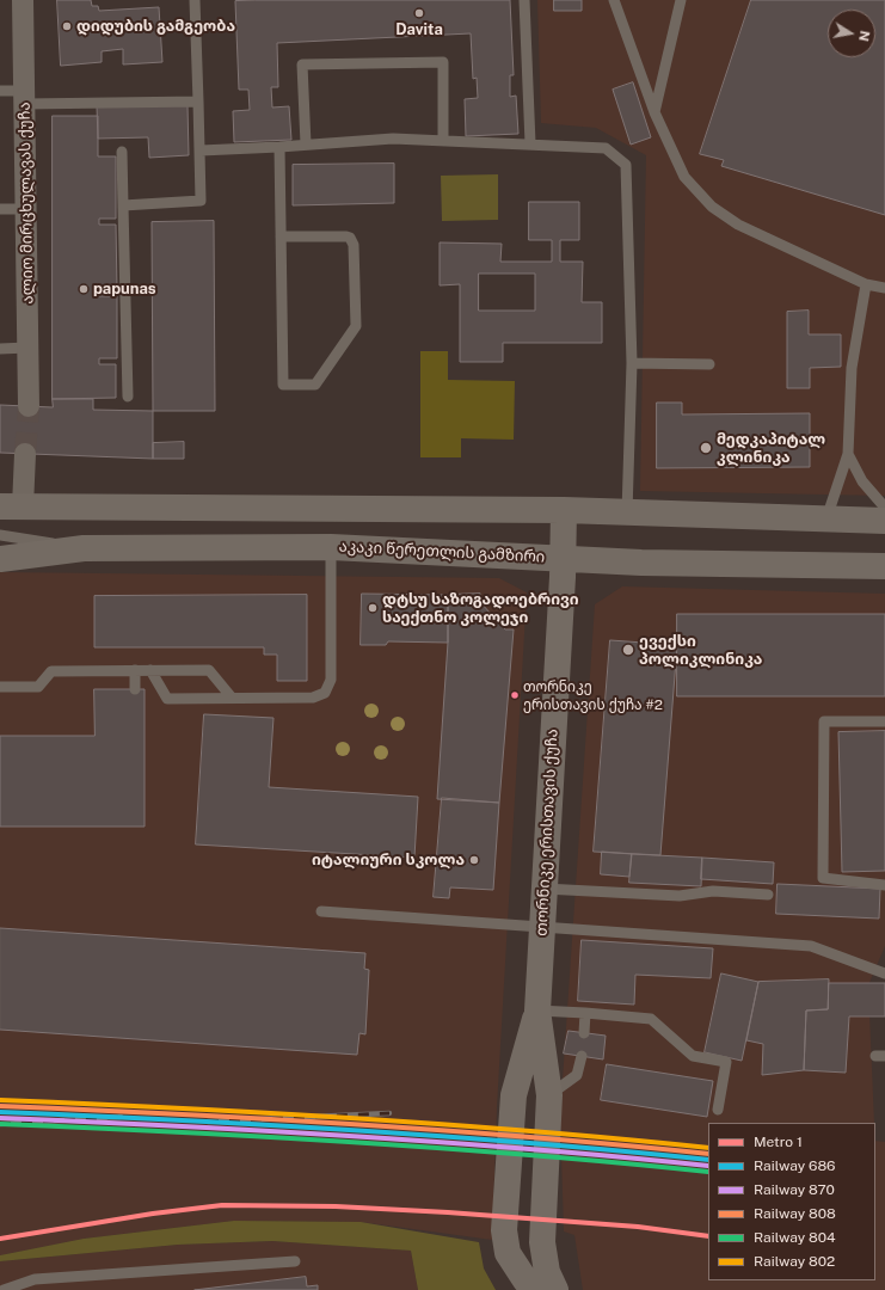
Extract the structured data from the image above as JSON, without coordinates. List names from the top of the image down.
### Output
{
  "streets": {
    "main road": ["აკაკი წერეთლის გამზირი", "თორნიკე ერისთავის ქუჩა"],
    "street": ["ალიო მირცხულავას ქუჩა"]
  },
  "crossings": [
    ["აკაკი წერეთლის გამზირი", "თორნიკე ერისთავის ქუჩა"]
  ],
  "places": [
    "Davita",
    "დიდუბის გამგეობა",
    "papunas",
    "მედკაპიტალ კლინიკა",
    "დტსუ საზოგადოებრივი საექთნო კოლეჯი",
    "ევექსი პოლიკლინიკა",
    "თორნიკე ერისთავის ქუჩა #2",
    "იტალიური სკოლა"
  ],
  "lines": [
    "rail line 802",
    "rail line 808",
    "rail line 686",
    "rail line 870",
    "rail line 804",
    "metro line 1"
  ],
  "legend": [
    "Metro 1",
    "Railway 686",
    "Railway 870",
    "Railway 808",
    "Railway 804",
    "Railway 802"
  ],
  "north": "right"
}
